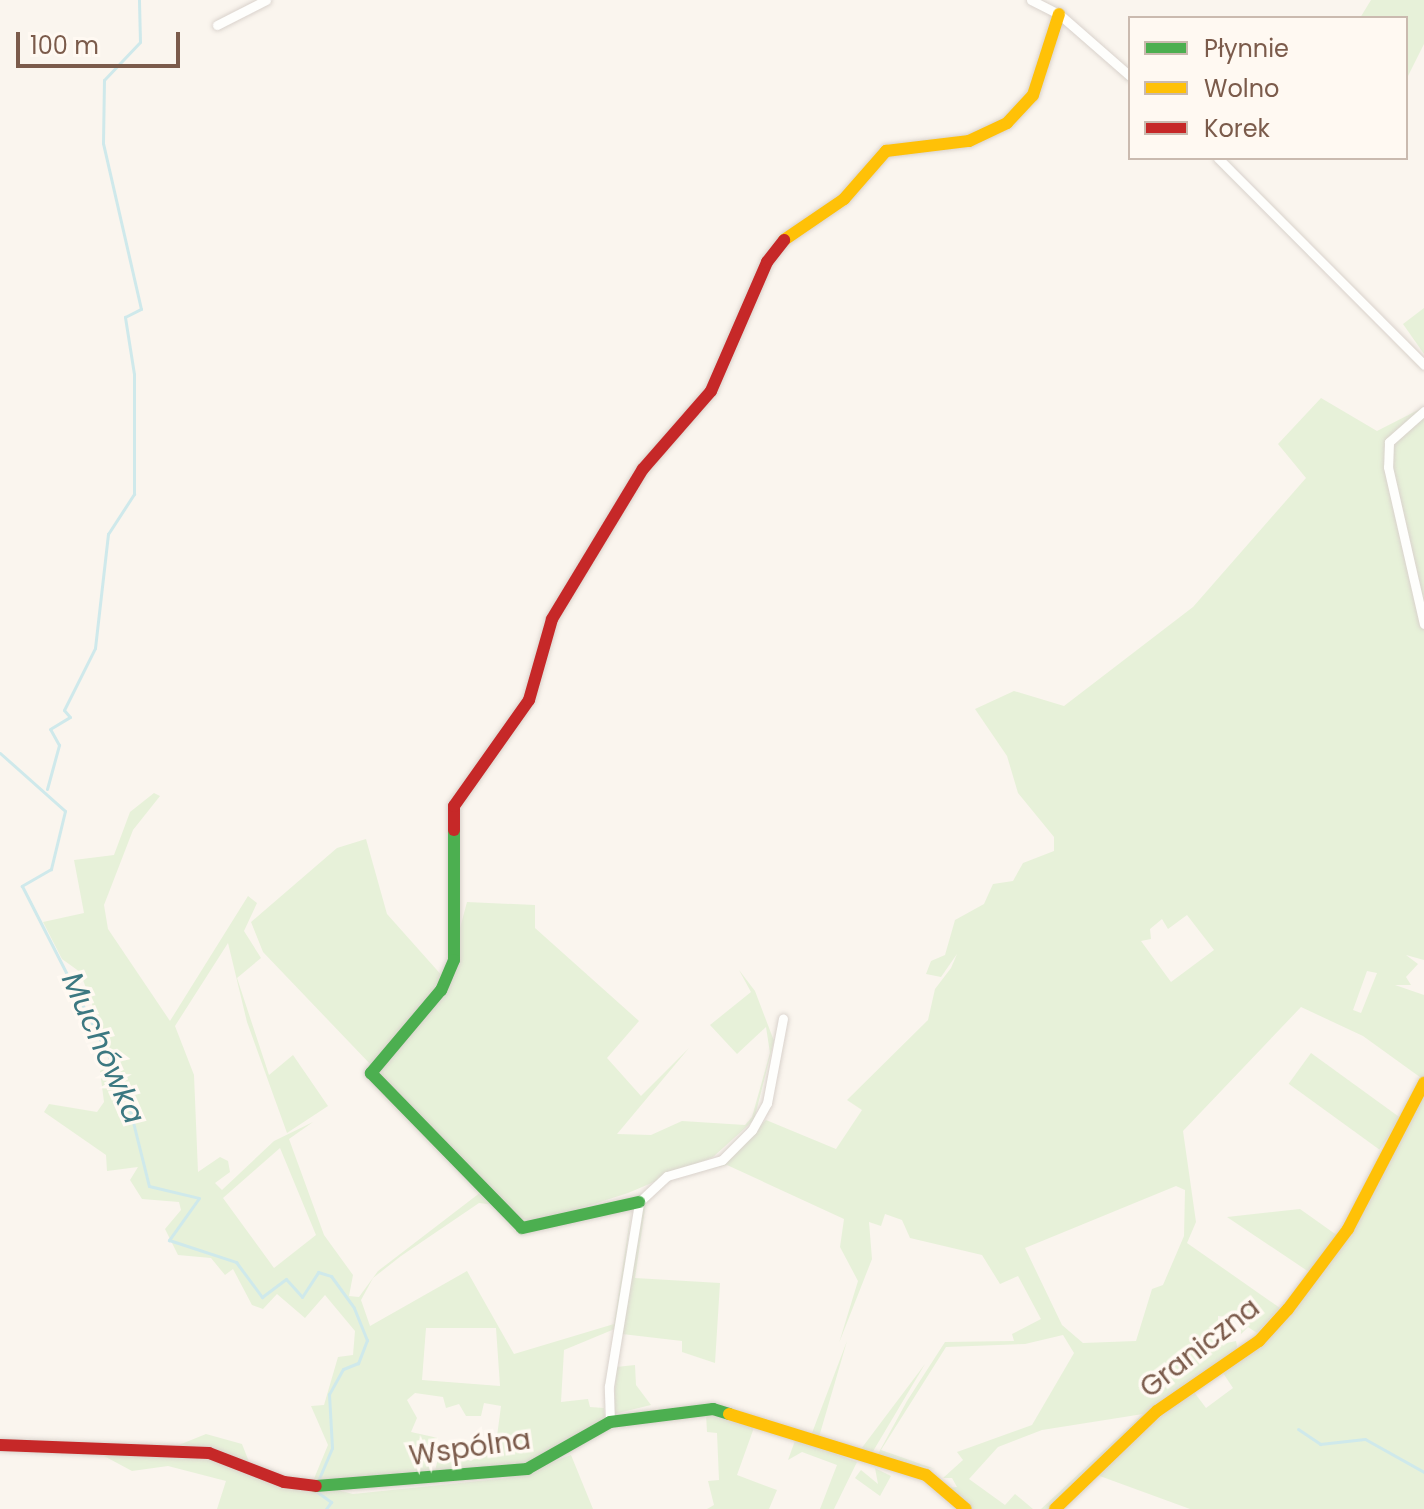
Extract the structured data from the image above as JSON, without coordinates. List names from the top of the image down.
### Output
{
  "streets": {
    "street": ["Graniczna", "Wspólna"]
  },
  "water": ["Muchówka"],
  "legend": ["Płynnie", "Wolno", "Korek"],
  "scale_bar": "100 m"
}
